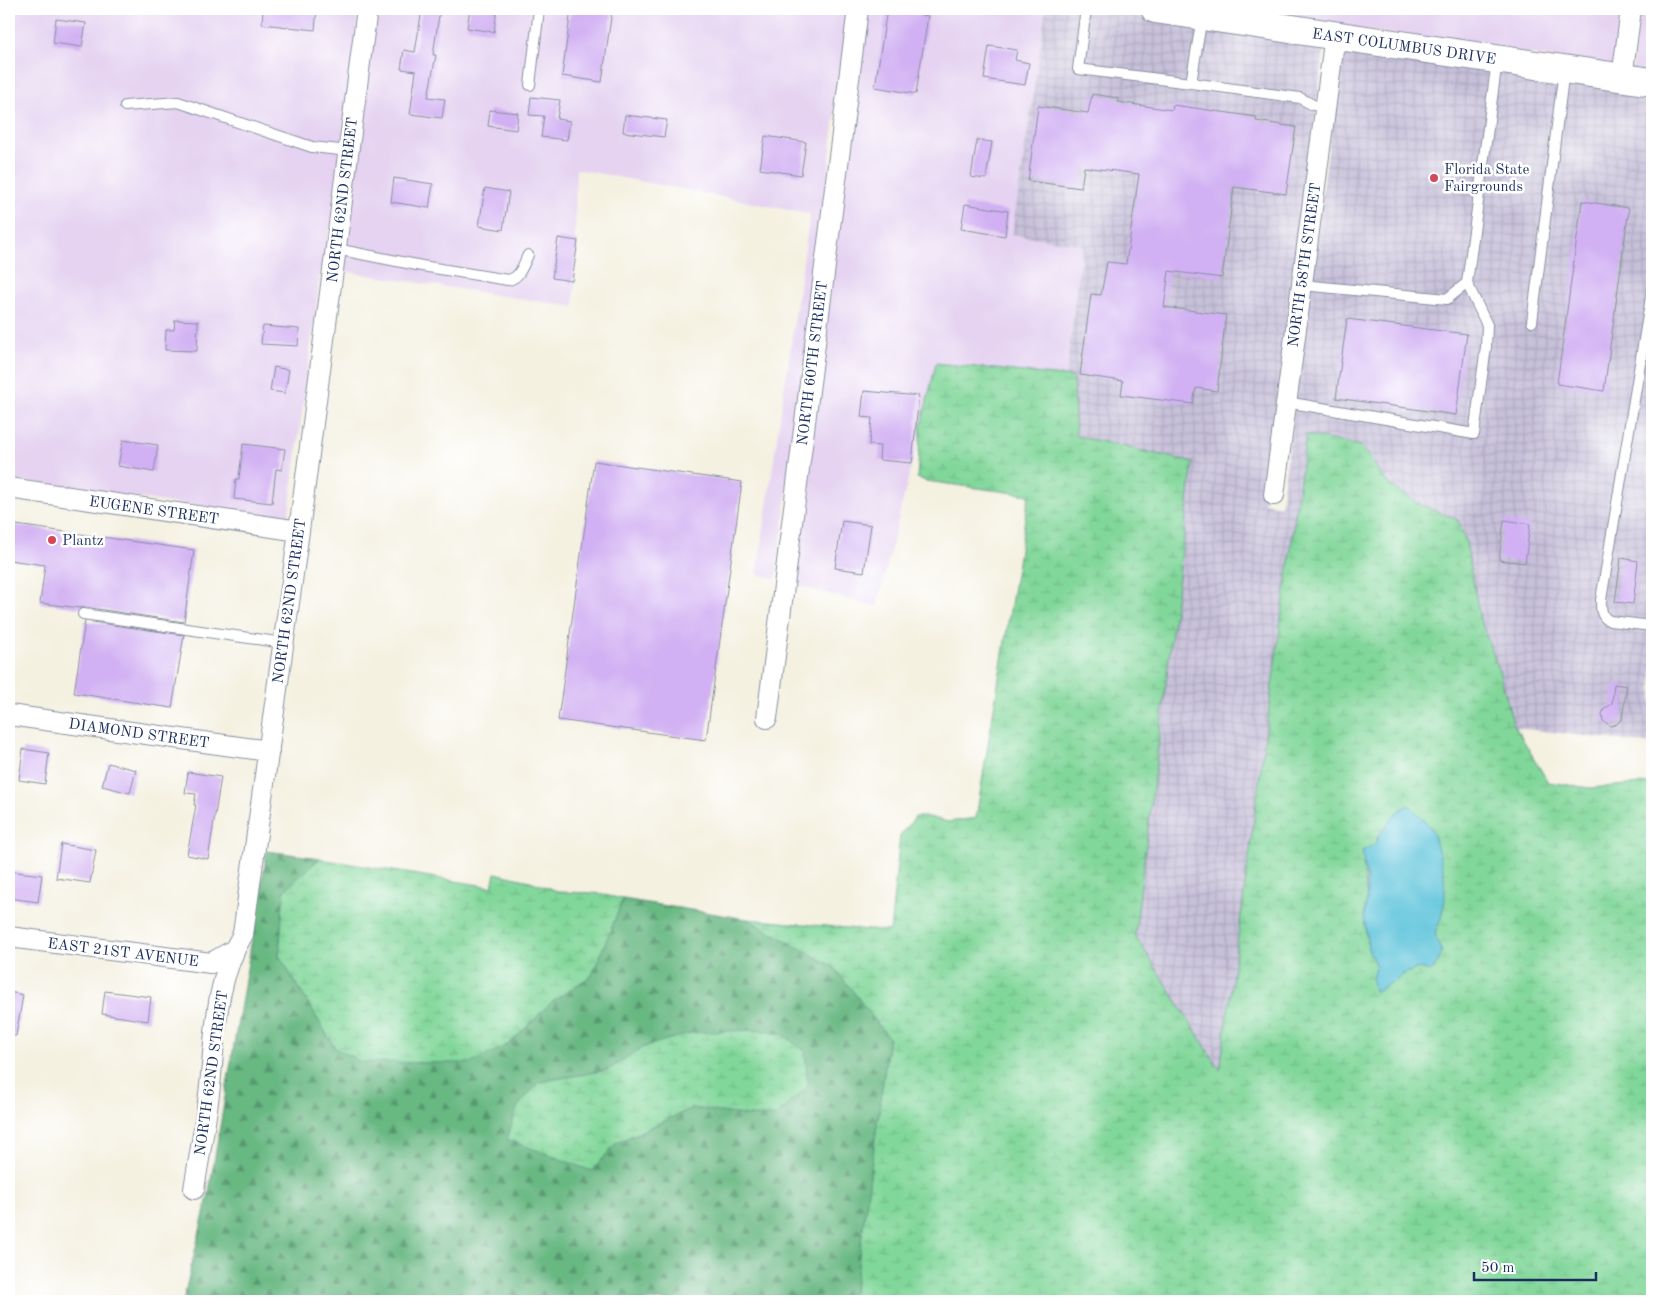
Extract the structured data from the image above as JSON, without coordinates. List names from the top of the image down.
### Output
{
  "streets": {
    "main road": ["EAST COLUMBUS DRIVE"],
    "street": [
      "NORTH 62ND STREET",
      "NORTH 58TH STREET",
      "NORTH 60TH STREET",
      "EUGENE STREET",
      "DIAMOND STREET",
      "EAST 21ST AVENUE"
    ]
  },
  "crossings": [
    ["EAST COLUMBUS DRIVE", "NORTH 58TH STREET"],
    ["NORTH 62ND STREET", "EUGENE STREET"],
    ["NORTH 62ND STREET", "DIAMOND STREET"],
    ["NORTH 62ND STREET", "EAST 21ST AVENUE"]
  ],
  "places": ["Florida State Fairgrounds", "Plantz"],
  "scale_bar": "50 m"
}
